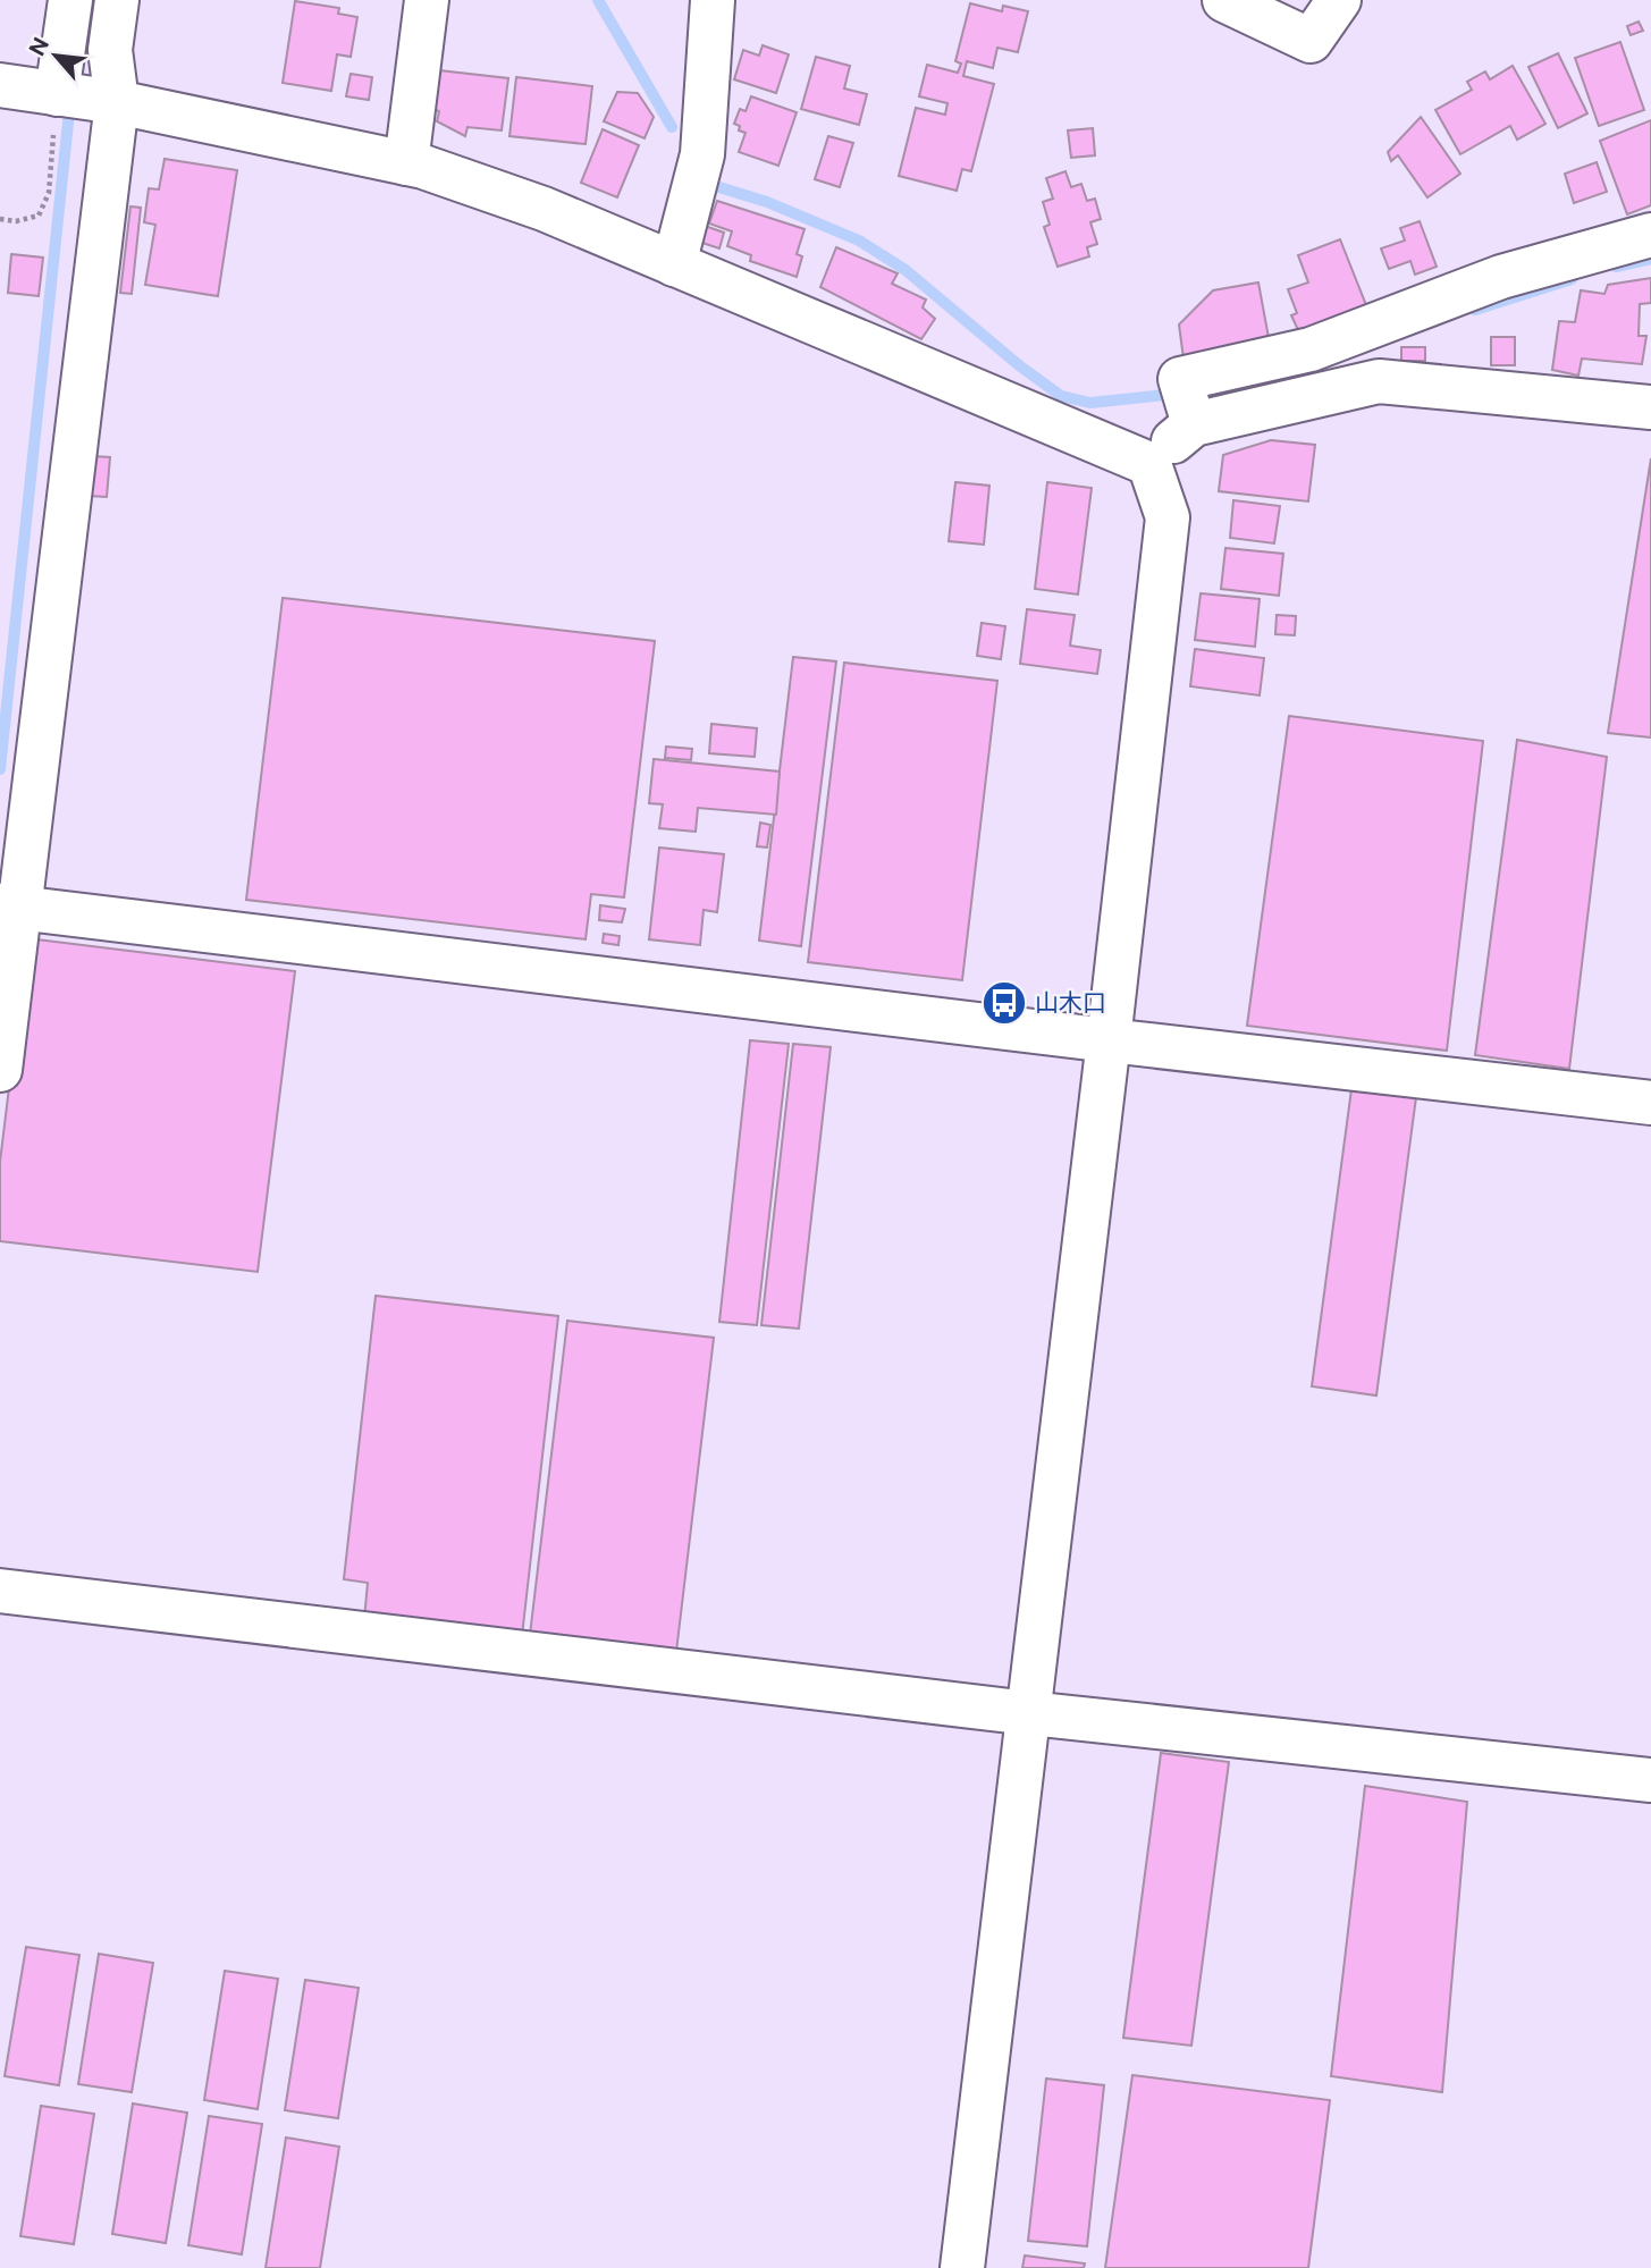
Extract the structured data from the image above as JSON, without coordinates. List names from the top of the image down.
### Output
{
  "places": {
    "bus stop": ["山木口"]
  },
  "north": "top left"
}
